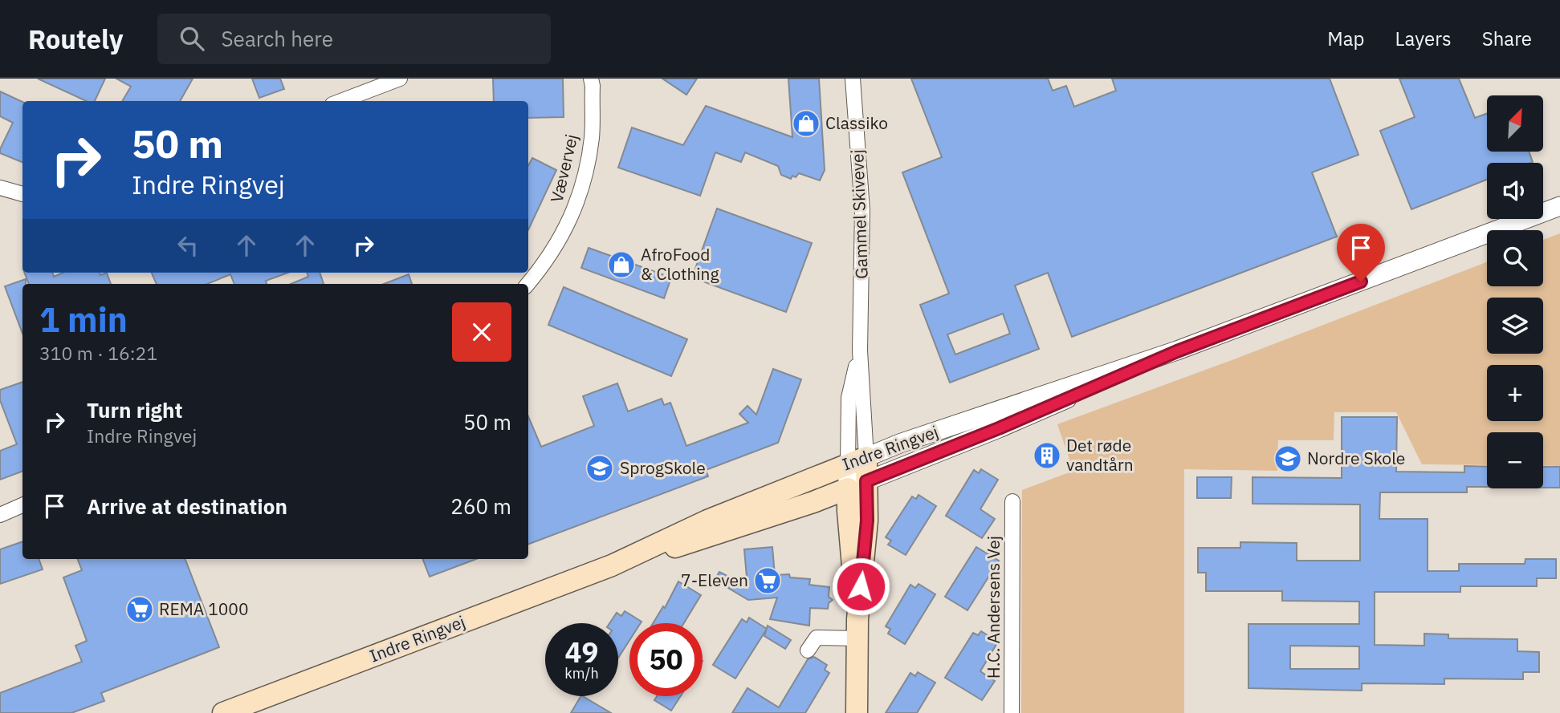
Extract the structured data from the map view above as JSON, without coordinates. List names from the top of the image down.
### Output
{
  "streets": {
    "main road": ["Gammel Skivevej", "Indre Ringvej"],
    "street": ["Vævervej", "H.C. Andersens Vej"]
  },
  "crossings": [
    ["Gammel Skivevej", "Indre Ringvej"]
  ],
  "places": {
    "shop": ["Classiko", "AfroFood & Clothing"],
    "building": ["Det røde vandtårn"],
    "school or university": ["Nordre Skole", "SprogSkole"],
    "supermarket": ["7-Eleven", "REMA 1000"]
  },
  "north": "top right",
  "page": {
    "header": "Routely",
    "search": "Search here",
    "nav": ["Map", "Layers", "Share"],
    "map_buttons": ["+", "−"],
    "turn": ["50 m", "Indre Ringvej"],
    "heading": ["1 min", "310 m · 16:21"],
    "list": [
      {
        "name": "Turn right",
        "note": "Indre Ringvej",
        "value": "50 m"
      },
      {
        "name": "Arrive at destination",
        "value": "260 m"
      }
    ],
    "speed": "49 km/h",
    "limit": "50"
  }
}
